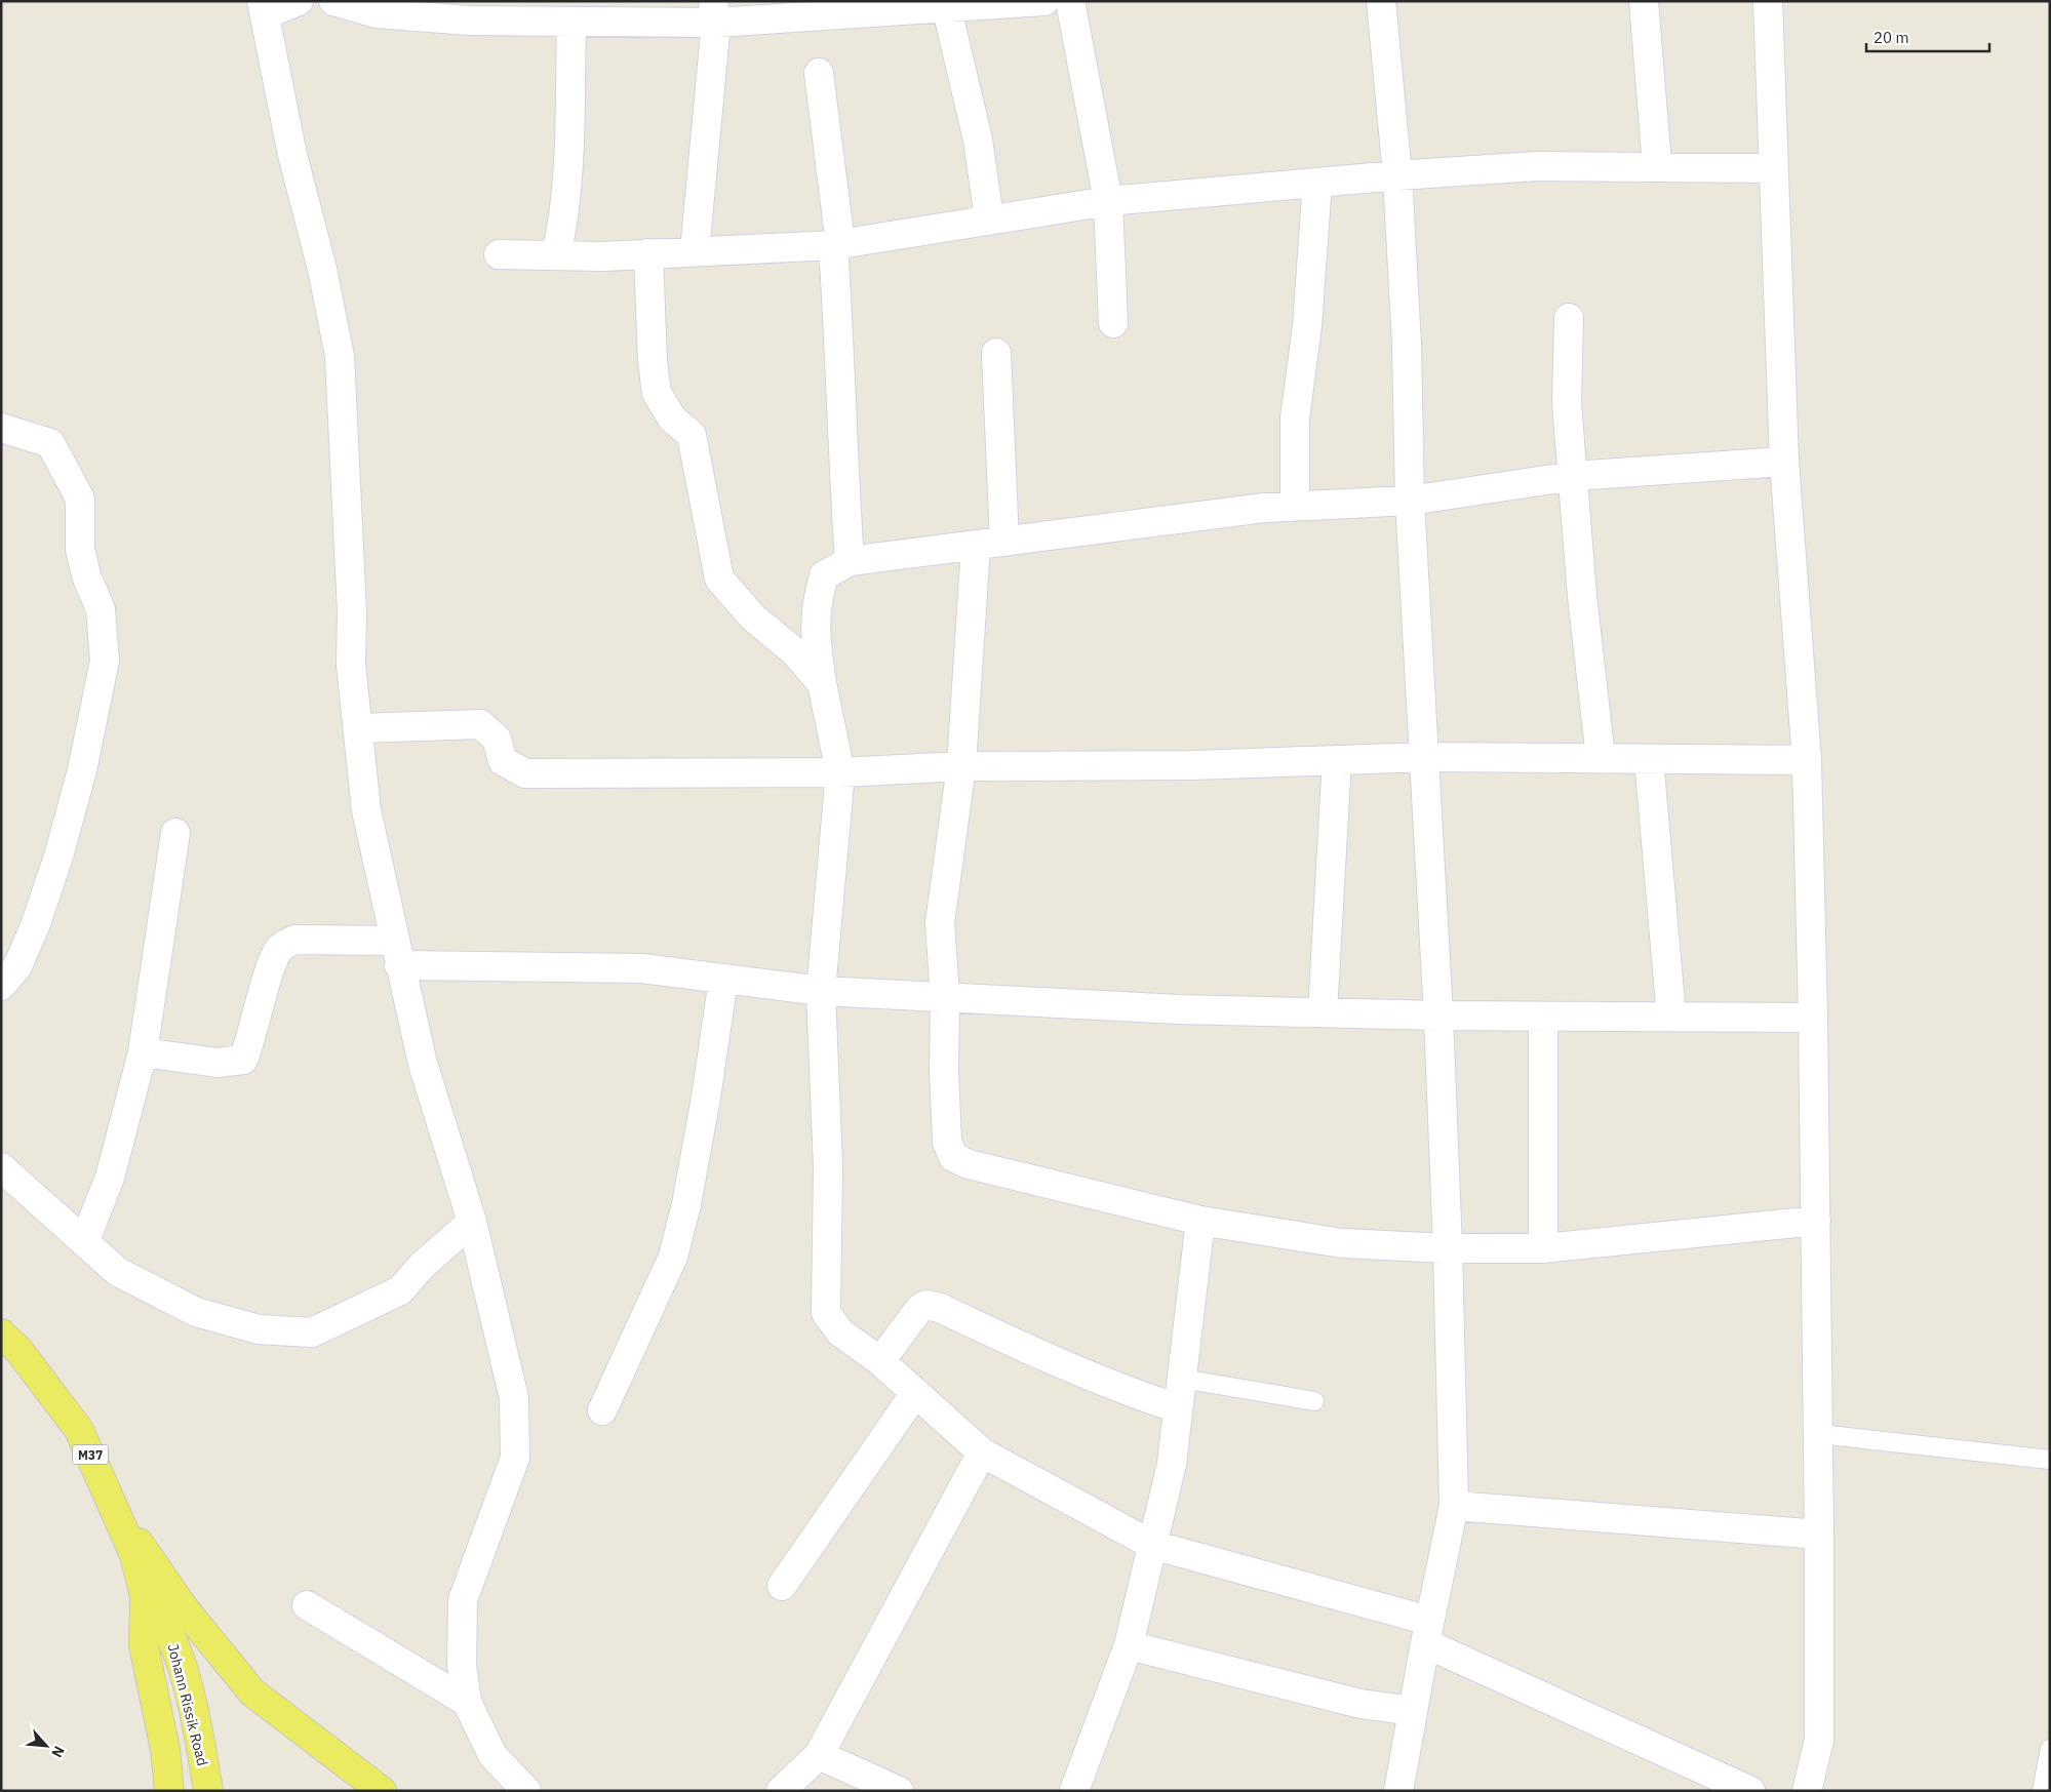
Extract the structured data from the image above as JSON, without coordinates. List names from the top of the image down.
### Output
{
  "streets": {
    "main road": ["M37", "Johann Rissik Road"]
  },
  "scale_bar": "20 m",
  "north": "bottom right"
}
